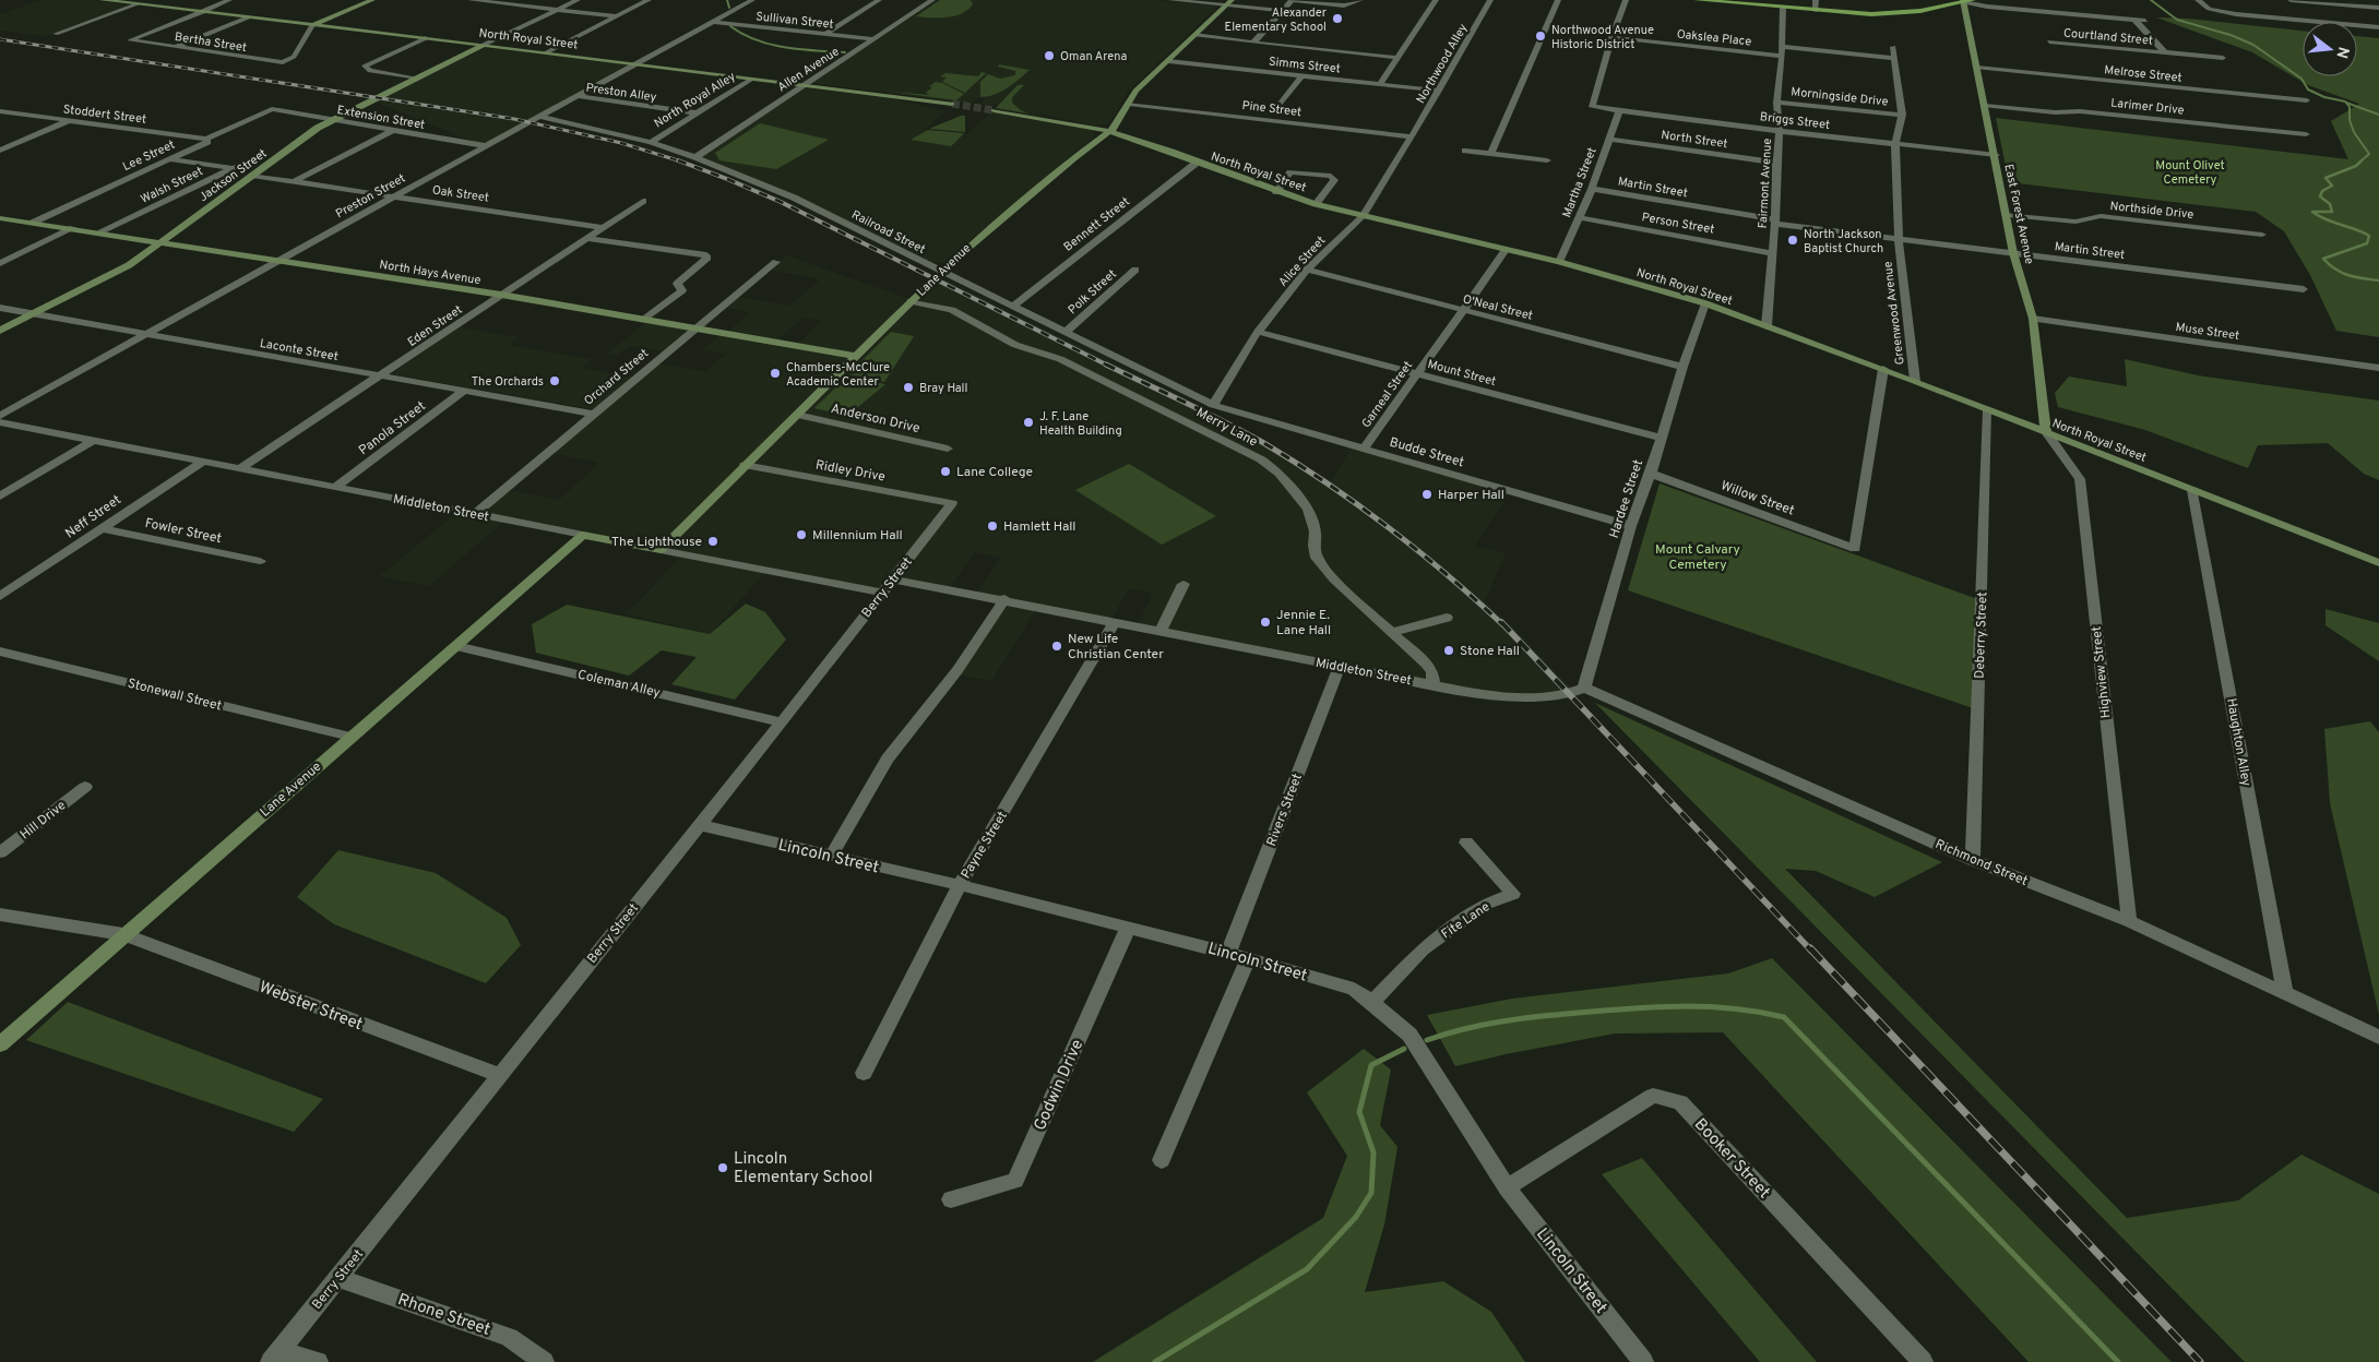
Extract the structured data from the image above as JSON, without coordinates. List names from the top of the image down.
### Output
{
  "streets": {
    "street": [
      "Sullivan Street",
      "Courtland Street",
      "Oakslea Place",
      "North Royal Street",
      "Bertha Street",
      "Northwood Alley",
      "Simms Street",
      "Allen Avenue",
      "Melrose Street",
      "Preston Alley",
      "Morningside Drive",
      "North Royal Alley",
      "Larimer Drive",
      "Pine Street",
      "Stoddert Street",
      "Extension Street",
      "Briggs Street",
      "North Street",
      "Lee Street",
      "Jackson Street",
      "Martha Street",
      "Fairmont Avenue",
      "Walsh Street",
      "Martin Street",
      "Oak Street",
      "Preston Street",
      "Northside Drive",
      "East Forest Avenue",
      "Person Street",
      "Bennett Street",
      "Railroad Street",
      "Alice Street",
      "Lane Avenue",
      "North Hays Avenue",
      "Polk Street",
      "O'Neal Street",
      "Greenwood Avenue",
      "Eden Street",
      "Muse Street",
      "Laconte Street",
      "Mount Street",
      "Orchard Street",
      "Garneal Street",
      "Anderson Drive",
      "Merry Lane",
      "Panola Street",
      "Budde Street",
      "Ridley Drive",
      "Willow Street",
      "Hardee Street",
      "Middleton Street",
      "Neff Street",
      "Fowler Street",
      "Berry Street",
      "Deberry Street",
      "Highview Street",
      "Coleman Alley",
      "Stonewall Street",
      "Haughton Alley",
      "Rivers Street",
      "Hill Drive",
      "Payne Street",
      "Lincoln Street",
      "Richmond Street",
      "Fite Lane",
      "Webster Street",
      "Godwin Drive",
      "Booker Street",
      "Rhone Street"
    ]
  },
  "crossings": [
    ["Sullivan Street", "Allen Avenue"],
    ["Sullivan Street", "Preston Street"],
    ["Oakslea Place", "Briggs Street"],
    ["Oakslea Place", "Fairmont Avenue"],
    ["North Royal Street", "Bertha Street"],
    ["North Royal Street", "Allen Avenue"],
    ["North Royal Street", "North Royal Alley"],
    ["North Royal Street", "Jackson Street"],
    ["North Royal Street", "Martha Street"],
    ["North Royal Street", "Fairmont Avenue"],
    ["North Royal Street", "Preston Street"],
    ["North Royal Street", "East Forest Avenue"],
    ["North Royal Street", "Bennett Street"],
    ["North Royal Street", "Alice Street"],
    ["North Royal Street", "Lane Avenue"],
    ["North Royal Street", "Greenwood Avenue"],
    ["North Royal Street", "Garneal Street"],
    ["North Royal Street", "Hardee Street"],
    ["North Royal Street", "Deberry Street"],
    ["North Royal Street", "Highview Street"],
    ["North Royal Street", "Haughton Alley"],
    ["Northwood Alley", "Simms Street"],
    ["Northwood Alley", "Pine Street"],
    ["Northwood Alley", "Alice Street"],
    ["Simms Street", "Lane Avenue"],
    ["Allen Avenue", "Railroad Street"],
    ["Melrose Street", "East Forest Avenue"],
    ["Preston Alley", "North Royal Alley"],
    ["Preston Alley", "Preston Street"],
    ["Morningside Drive", "Briggs Street"],
    ["Morningside Drive", "Fairmont Avenue"],
    ["Morningside Drive", "Greenwood Avenue"],
    ["North Royal Alley", "Railroad Street"],
    ["Larimer Drive", "East Forest Avenue"],
    ["Pine Street", "Alice Street"],
    ["Pine Street", "Lane Avenue"],
    ["Stoddert Street", "Lee Street"],
    ["Extension Street", "Lee Street"],
    ["Extension Street", "Preston Street"],
    ["Briggs Street", "Martha Street"],
    ["Briggs Street", "Fairmont Avenue"],
    ["Briggs Street", "East Forest Avenue"],
    ["Briggs Street", "Greenwood Avenue"],
    ["North Street", "Martha Street"],
    ["North Street", "Fairmont Avenue"],
    ["Lee Street", "Oak Street"],
    ["Lee Street", "North Hays Avenue"],
    ["Jackson Street", "Oak Street"],
    ["Jackson Street", "North Hays Avenue"],
    ["Jackson Street", "Laconte Street"],
    ["Martha Street", "Martin Street"],
    ["Martha Street", "Person Street"],
    ["Fairmont Avenue", "Martin Street"],
    ["Fairmont Avenue", "Person Street"],
    ["Walsh Street", "Oak Street"],
    ["Walsh Street", "North Hays Avenue"],
    ["Martin Street", "East Forest Avenue"],
    ["Martin Street", "Greenwood Avenue"],
    ["Oak Street", "Preston Street"],
    ["Oak Street", "Eden Street"],
    ["Preston Street", "Railroad Street"],
    ["Preston Street", "North Hays Avenue"],
    ["Preston Street", "Laconte Street"],
    ["Northside Drive", "East Forest Avenue"],
    ["East Forest Avenue", "Muse Street"],
    ["East Forest Avenue", "Highview Street"],
    ["Bennett Street", "Railroad Street"],
    ["Railroad Street", "Alice Street"],
    ["Railroad Street", "Lane Avenue"],
    ["Railroad Street", "Polk Street"],
    ["Railroad Street", "Budde Street"],
    ["Alice Street", "O'Neal Street"],
    ["Alice Street", "Mount Street"],
    ["Alice Street", "Budde Street"],
    ["Lane Avenue", "North Hays Avenue"],
    ["Lane Avenue", "Anderson Drive"],
    ["Lane Avenue", "Merry Lane"],
    ["Lane Avenue", "Ridley Drive"],
    ["Lane Avenue", "Middleton Street"],
    ["Lane Avenue", "Coleman Alley"],
    ["Lane Avenue", "Stonewall Street"],
    ["Lane Avenue", "Webster Street"],
    ["North Hays Avenue", "Eden Street"],
    ["North Hays Avenue", "Orchard Street"],
    ["O'Neal Street", "Garneal Street"],
    ["O'Neal Street", "Hardee Street"],
    ["Greenwood Avenue", "Willow Street"],
    ["Eden Street", "Laconte Street"],
    ["Eden Street", "Middleton Street"],
    ["Laconte Street", "Orchard Street"],
    ["Laconte Street", "Panola Street"],
    ["Mount Street", "Garneal Street"],
    ["Mount Street", "Hardee Street"],
    ["Orchard Street", "Middleton Street"],
    ["Garneal Street", "Budde Street"],
    ["Merry Lane", "Middleton Street"],
    ["Panola Street", "Middleton Street"],
    ["Budde Street", "Hardee Street"],
    ["Ridley Drive", "Berry Street"],
    ["Willow Street", "Hardee Street"],
    ["Hardee Street", "Middleton Street"],
    ["Hardee Street", "Richmond Street"],
    ["Middleton Street", "Neff Street"],
    ["Middleton Street", "Berry Street"],
    ["Middleton Street", "Rivers Street"],
    ["Middleton Street", "Payne Street"],
    ["Middleton Street", "Richmond Street"],
    ["Neff Street", "Fowler Street"],
    ["Berry Street", "Coleman Alley"],
    ["Berry Street", "Lincoln Street"],
    ["Berry Street", "Webster Street"],
    ["Berry Street", "Rhone Street"],
    ["Deberry Street", "Richmond Street"],
    ["Highview Street", "Richmond Street"],
    ["Haughton Alley", "Richmond Street"],
    ["Rivers Street", "Lincoln Street"],
    ["Payne Street", "Lincoln Street"],
    ["Lincoln Street", "Fite Lane"],
    ["Lincoln Street", "Godwin Drive"],
    ["Lincoln Street", "Booker Street"]
  ],
  "parks": ["Mount Olivet Cemetery", "Mount Calvary Cemetery"],
  "places": [
    "Alexander Elementary School",
    "Northwood Avenue Historic District",
    "Oman Arena",
    "North Jackson Baptist Church",
    "Chambers-McClure Academic Center",
    "The Orchards",
    "Bray Hall",
    "J. F. Lane Health Building",
    "Lane College",
    "Harper Hall",
    "Hamlett Hall",
    "Millennium Hall",
    "The Lighthouse",
    "Jennie E. Lane Hall",
    "New Life Christian Center",
    "Stone Hall",
    "Lincoln Elementary School"
  ],
  "north": "right"
}
